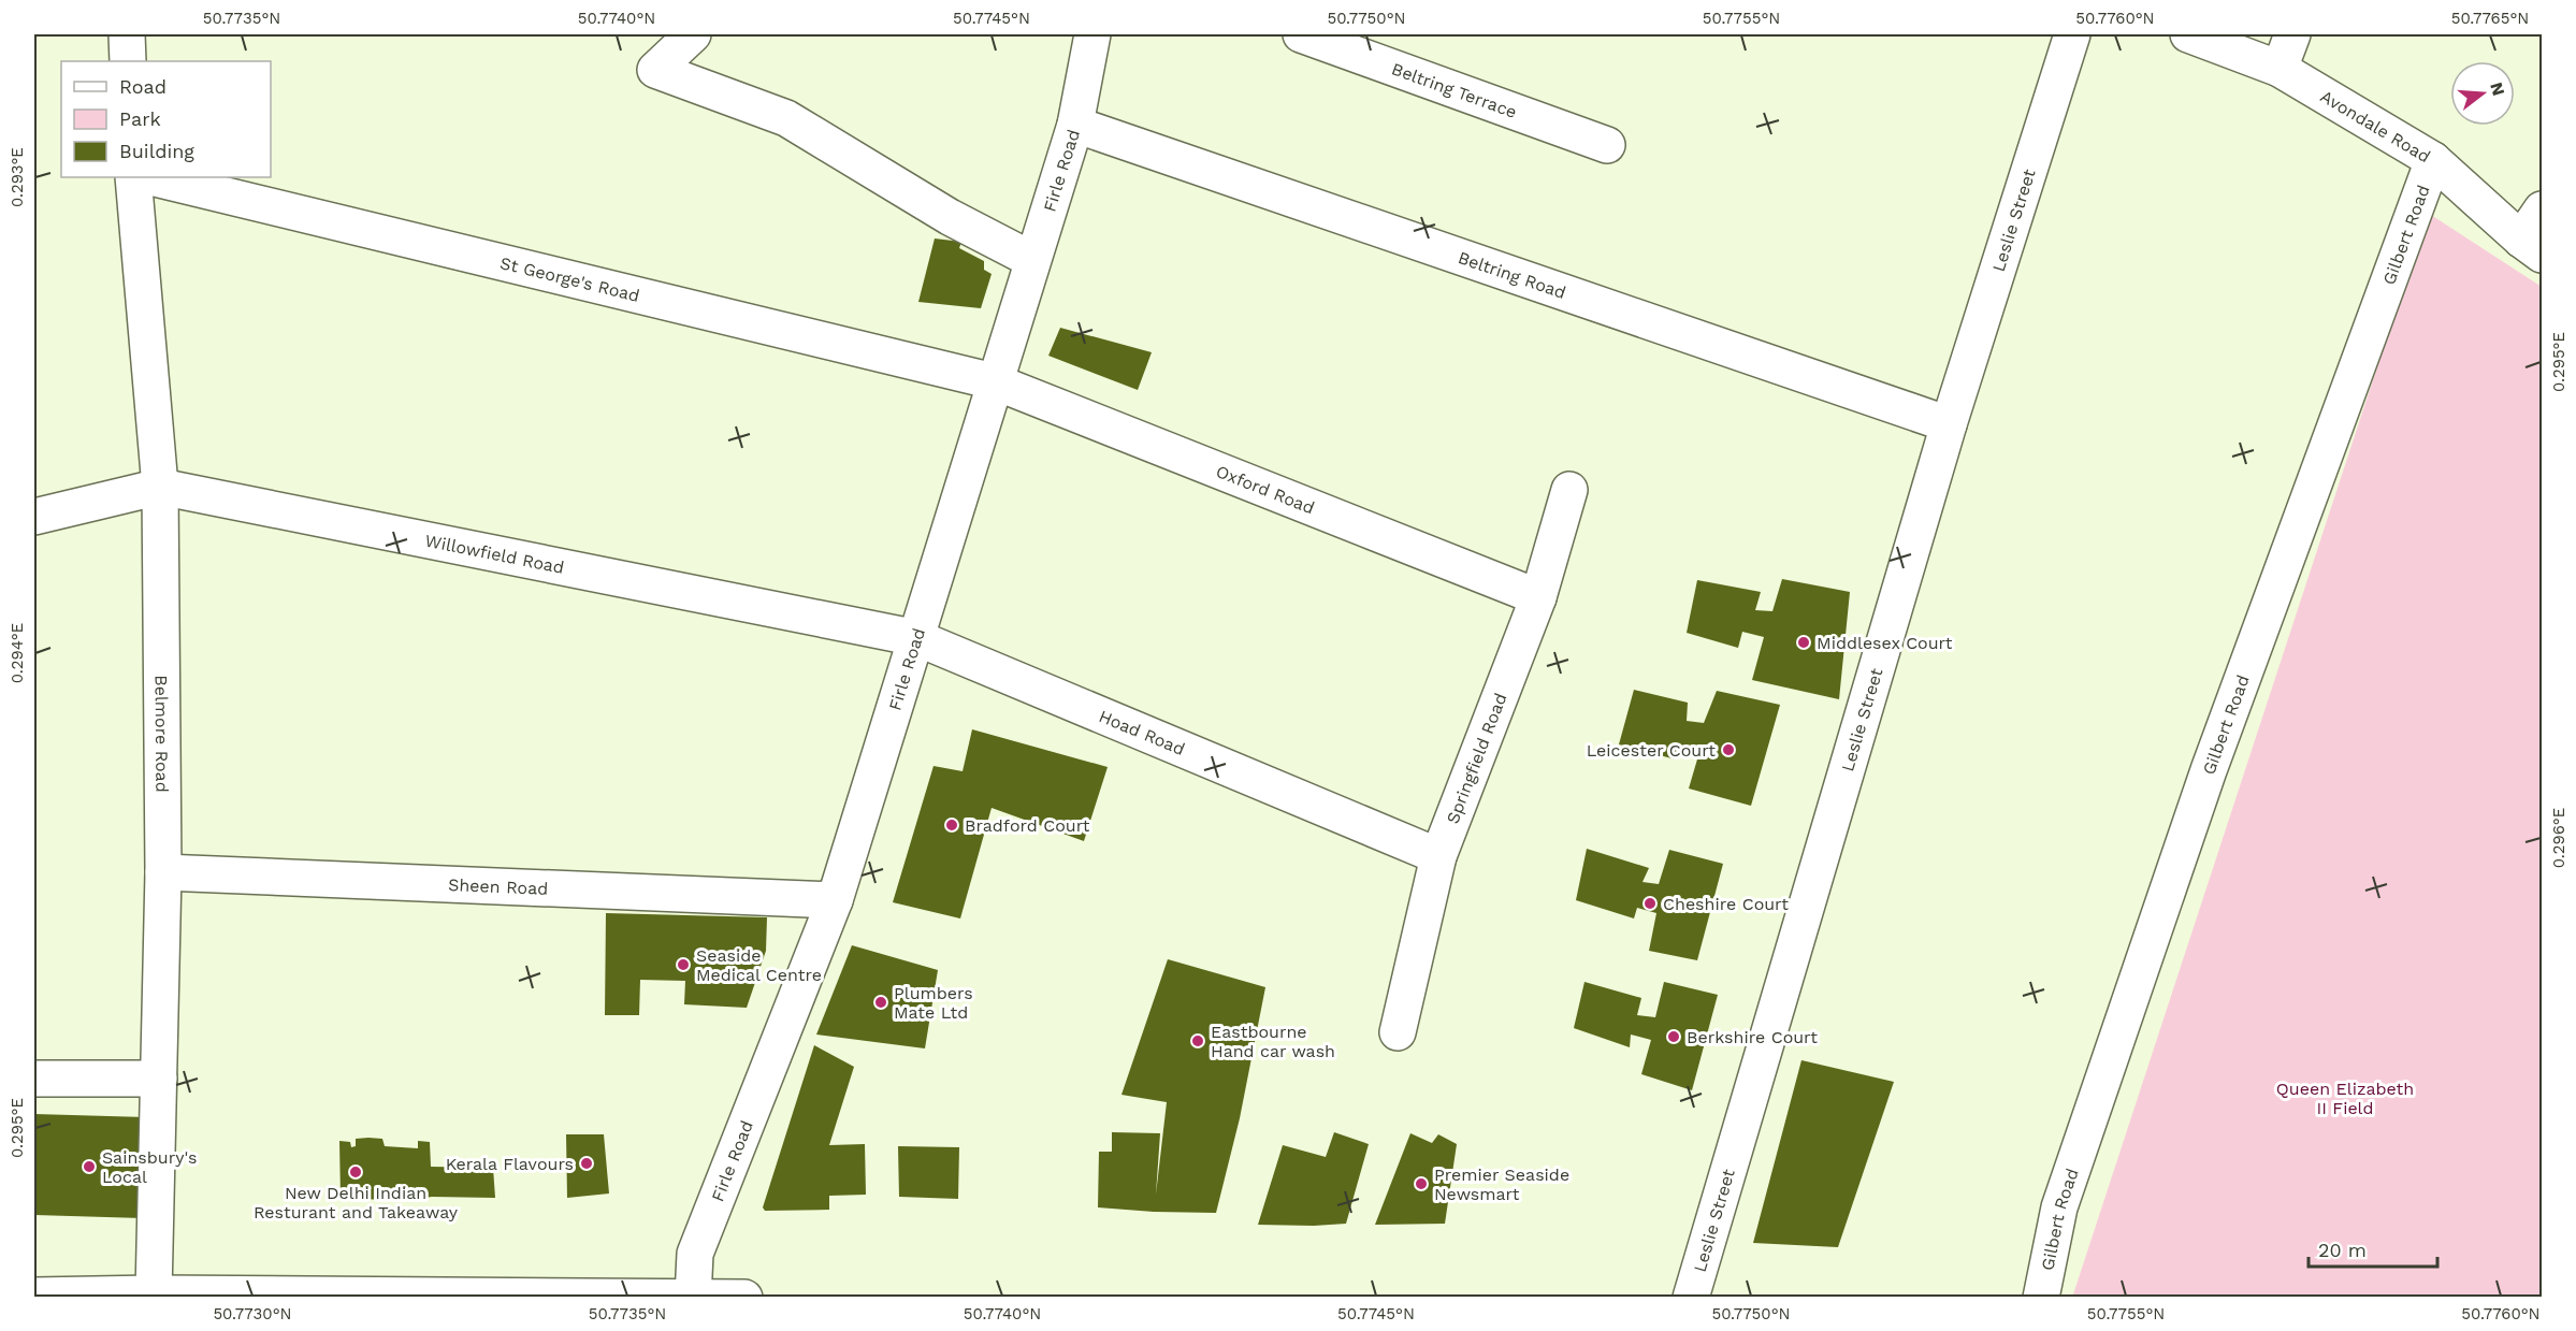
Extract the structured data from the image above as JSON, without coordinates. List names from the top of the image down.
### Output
{
  "streets": {
    "street": [
      "Beltring Terrace",
      "Avondale Road",
      "Firle Road",
      "Leslie Street",
      "Gilbert Road",
      "Beltring Road",
      "St George's Road",
      "Oxford Road",
      "Willowfield Road",
      "Hoad Road",
      "Belmore Road",
      "Springfield Road",
      "Sheen Road"
    ]
  },
  "crossings": [
    ["Avondale Road", "Gilbert Road"],
    ["Firle Road", "Beltring Road"],
    ["Firle Road", "St George's Road"],
    ["Firle Road", "Oxford Road"],
    ["Firle Road", "Willowfield Road"],
    ["Firle Road", "Hoad Road"],
    ["Firle Road", "Sheen Road"],
    ["Leslie Street", "Beltring Road"],
    ["St George's Road", "Oxford Road"],
    ["Oxford Road", "Springfield Road"],
    ["Willowfield Road", "Hoad Road"],
    ["Willowfield Road", "Belmore Road"],
    ["Hoad Road", "Springfield Road"],
    ["Belmore Road", "Sheen Road"]
  ],
  "parks": ["Queen Elizabeth II Field"],
  "places": [
    "Middlesex Court",
    "Leicester Court",
    "Bradford Court",
    "Cheshire Court",
    "Seaside Medical Centre",
    "Plumbers Mate Ltd",
    "Berkshire Court",
    "Eastbourne Hand car wash",
    "Kerala Flavours",
    "Sainsbury's Local",
    "New Delhi Indian Resturant and Takeaway",
    "Premier Seaside Newsmart"
  ],
  "legend": ["Road", "Park", "Building"],
  "scale_bar": "20 m",
  "north": "right",
  "coordinates": [
    "50.7735°N",
    "50.7740°N",
    "50.7745°N",
    "50.7750°N",
    "50.7755°N",
    "50.7760°N",
    "50.7765°N",
    "0.293°E",
    "0.295°E",
    "0.294°E",
    "0.296°E",
    "50.7730°N"
  ]
}
